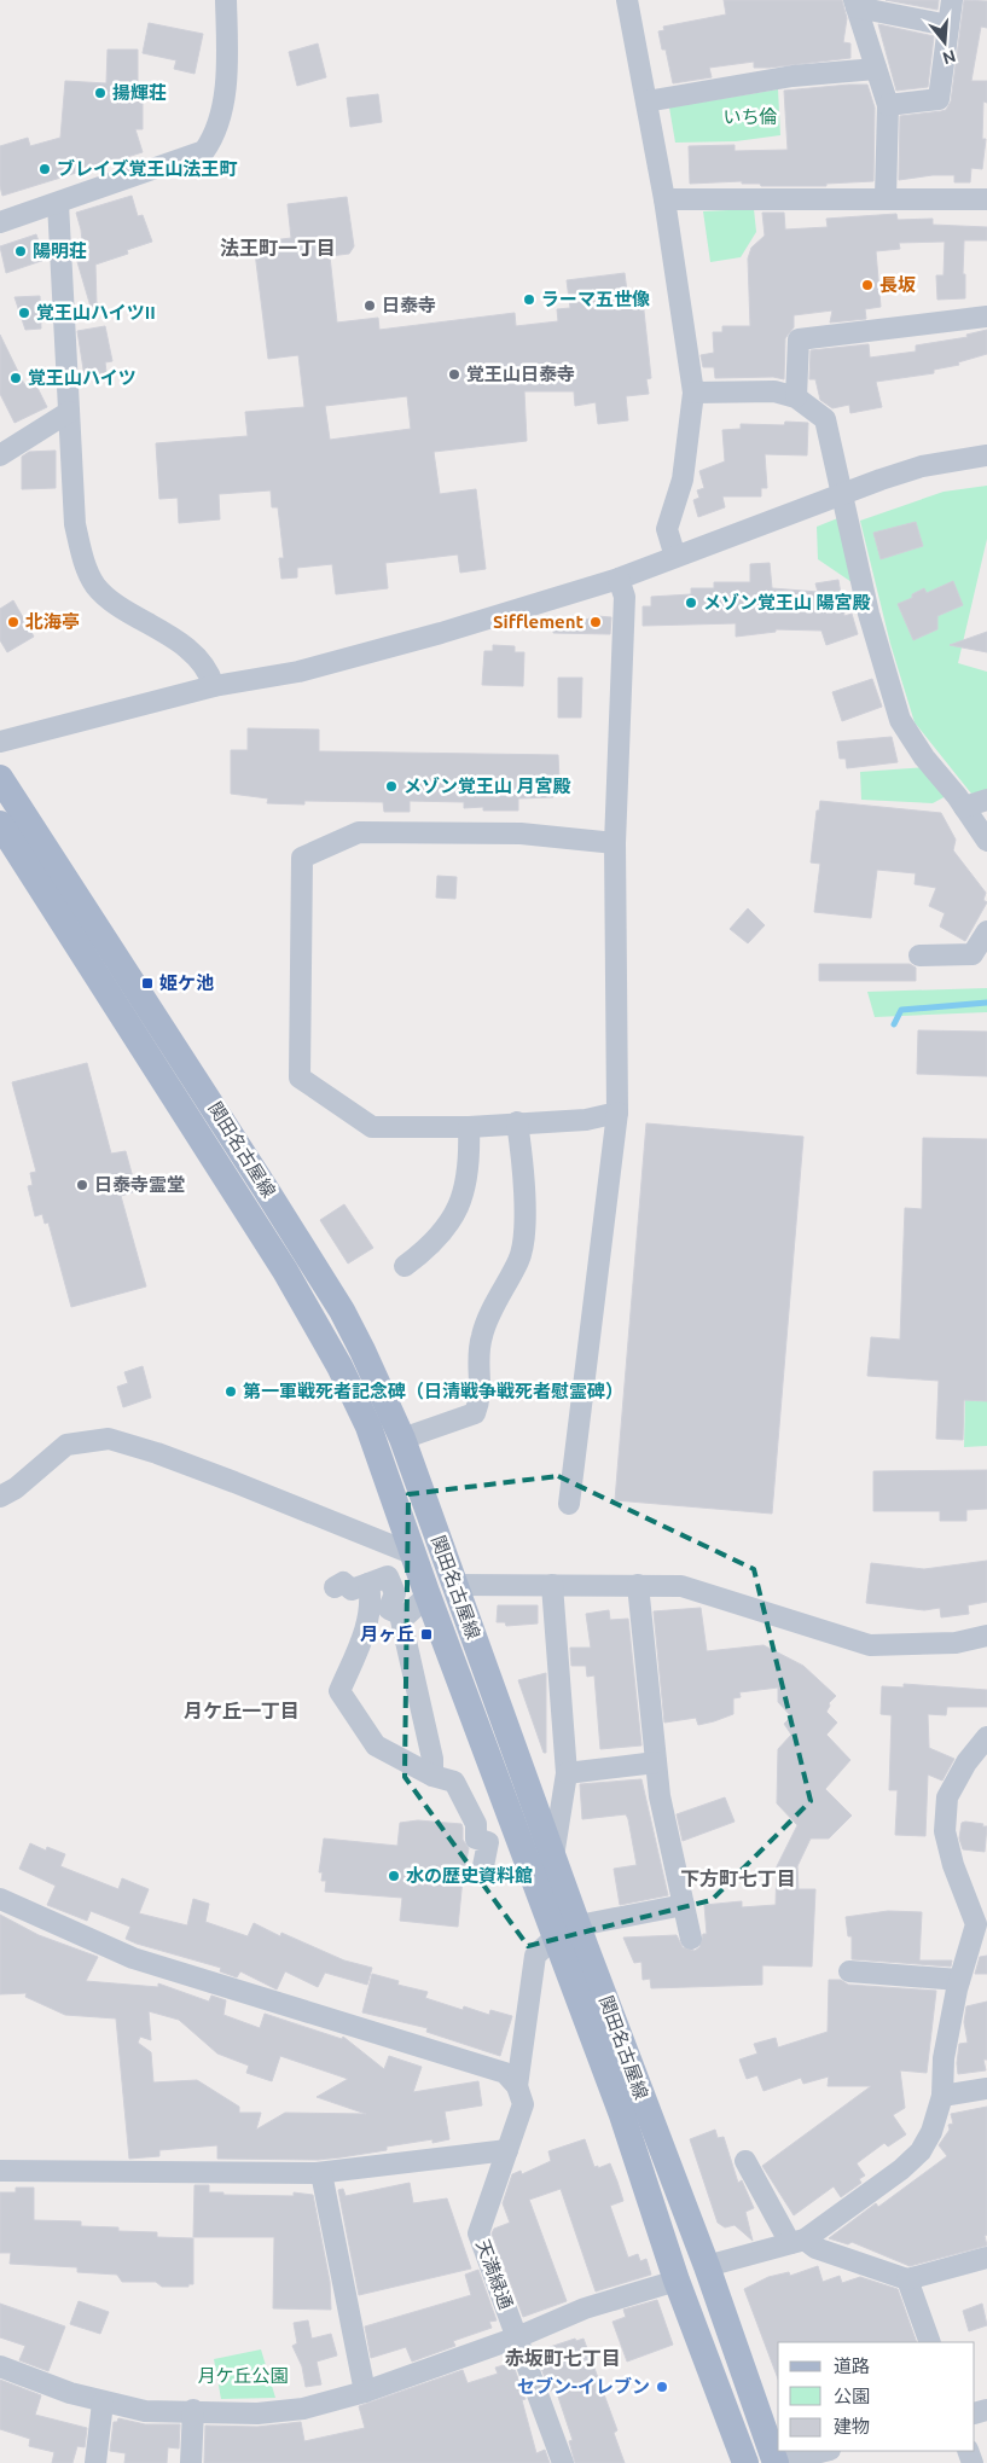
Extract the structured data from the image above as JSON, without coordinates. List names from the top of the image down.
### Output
{
  "streets": {
    "main road": ["関田名古屋線"],
    "street": ["天満緑通"]
  },
  "crossings": [
    ["関田名古屋線", "天満緑通"]
  ],
  "districts": [
    "法王町一丁目",
    "月ケ丘一丁目",
    "下方町七丁目",
    "赤坂町七丁目"
  ],
  "parks": ["いち倫", "月ケ丘公園"],
  "places": {
    "other": [
      "揚輝荘",
      "ブレイズ覚王山法王町",
      "陽明荘",
      "長坂",
      "ラーマ五世像",
      "日泰寺",
      "覚王山ハイツII",
      "覚王山日泰寺",
      "覚王山ハイツ",
      "メゾン覚王山 陽宮殿",
      "北海亭",
      "Sifflement",
      "メゾン覚王山 月宮殿",
      "日泰寺霊堂",
      "第一軍戦死者記念碑（日清戦争戦死者慰霊碑）",
      "水の歴史資料館",
      "セブン-イレブン"
    ],
    "transit": ["姫ケ池", "月ヶ丘"]
  },
  "legend": ["道路", "公園", "建物"],
  "north": "bottom"
}
